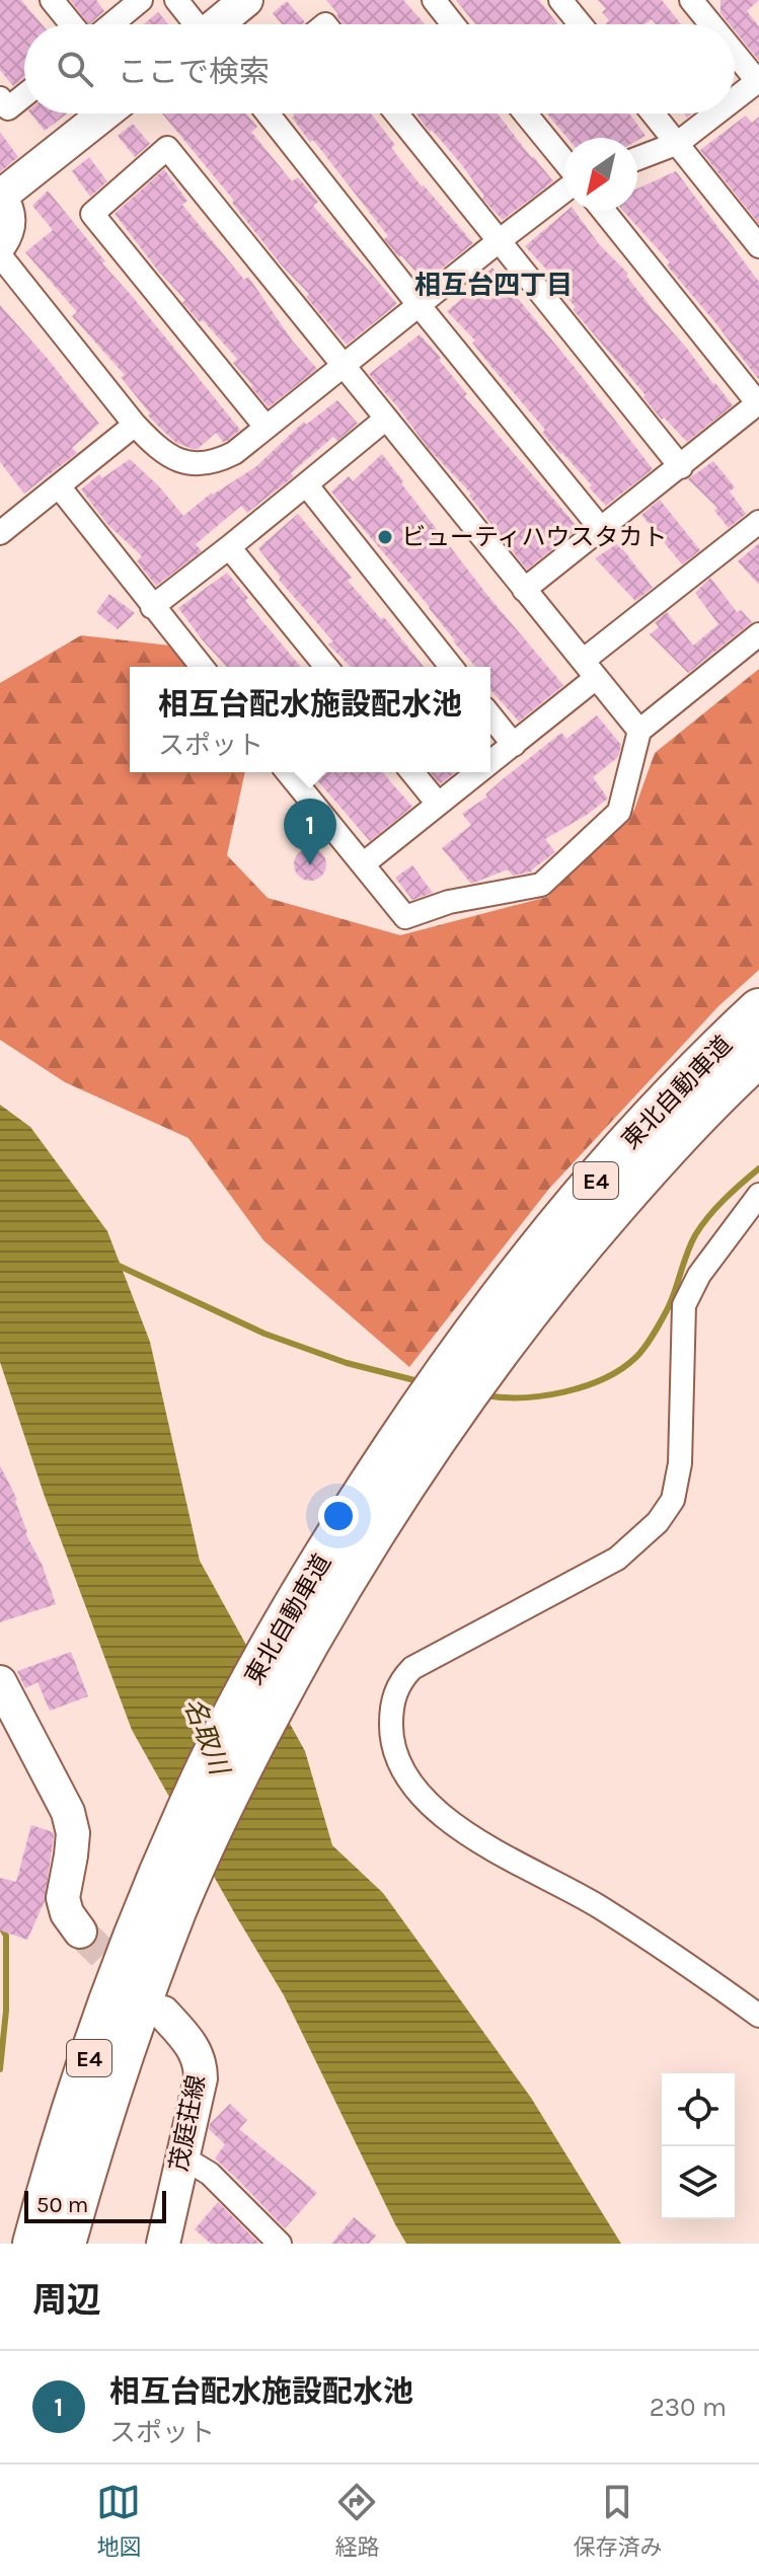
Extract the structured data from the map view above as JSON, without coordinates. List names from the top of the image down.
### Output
{
  "streets": {
    "highway": ["東北自動車道", "E4"],
    "street": ["茂庭荘線"]
  },
  "districts": ["相互台四丁目"],
  "water": ["名取川"],
  "places": ["ビューティハウスタカト"],
  "scale_bar": "50 m",
  "north": "bottom left",
  "page": {
    "search": "ここで検索",
    "popup": ["相互台配水施設配水池", "スポット"],
    "pins": "1",
    "scale": "50 m",
    "heading": "周辺",
    "list": [
      {
        "mark": "1",
        "name": "相互台配水施設配水池",
        "note": "スポット",
        "value": "230 m"
      }
    ],
    "nav": ["地図", "経路", "保存済み"]
  }
}
